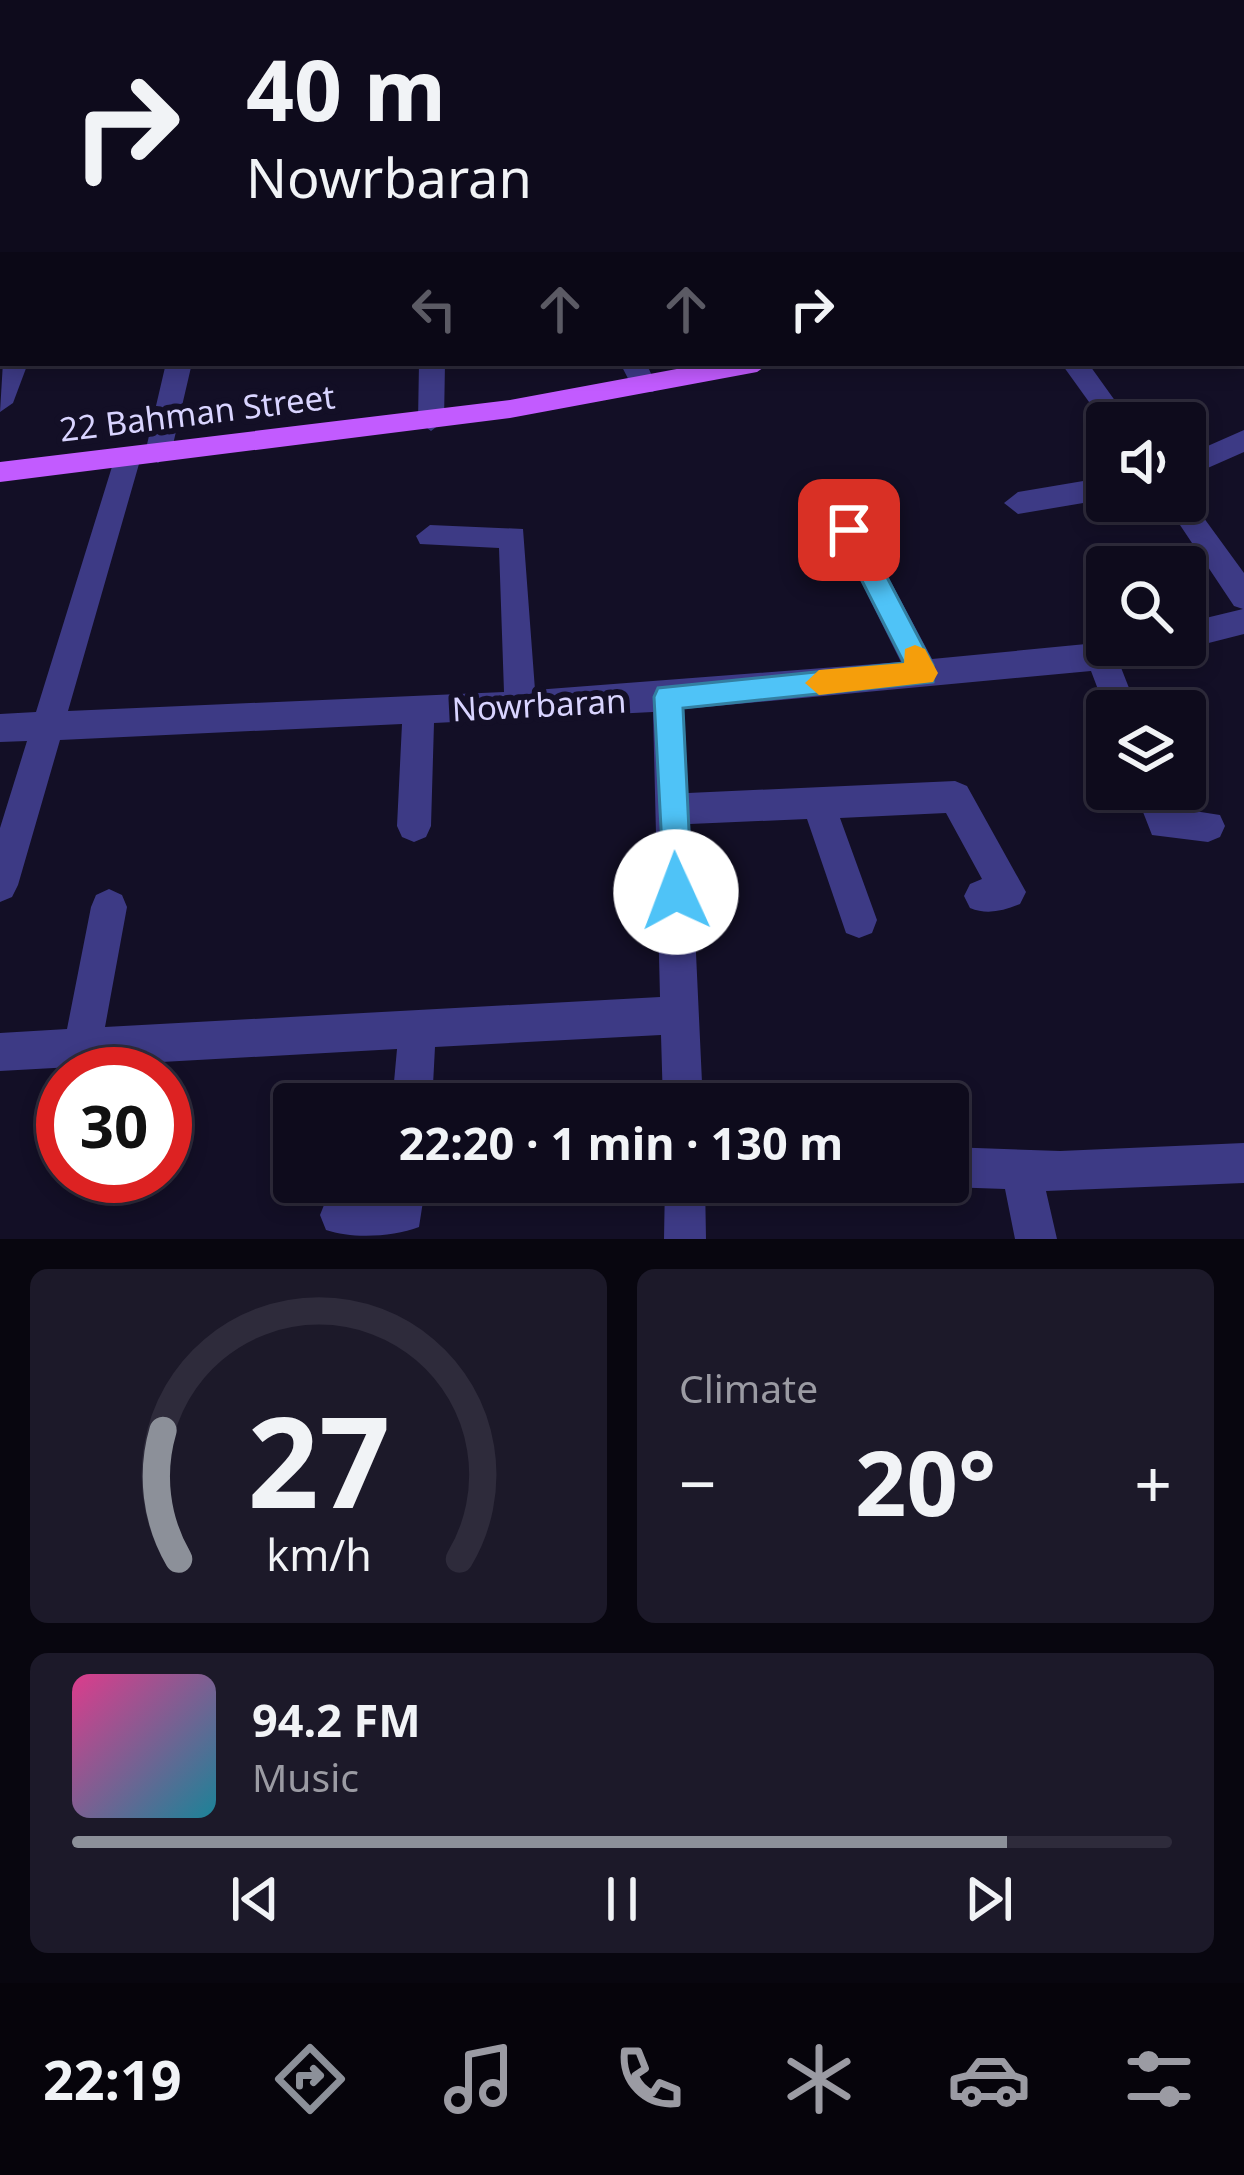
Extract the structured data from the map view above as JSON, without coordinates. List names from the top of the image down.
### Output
{
  "streets": {
    "main road": ["22 Bahman Street"],
    "street": ["Nowrbaran"]
  },
  "page": {
    "turn": ["40 m", "Nowrbaran"],
    "limit": "30",
    "trip": "22:20 · 1 min · 130 m",
    "tile": "Climate",
    "heat": ["−", "20°", "+"],
    "song": ["94.2 FM", "Music"],
    "tabs": "22:19",
    "gauge": ["27", "km/h"]
  }
}
